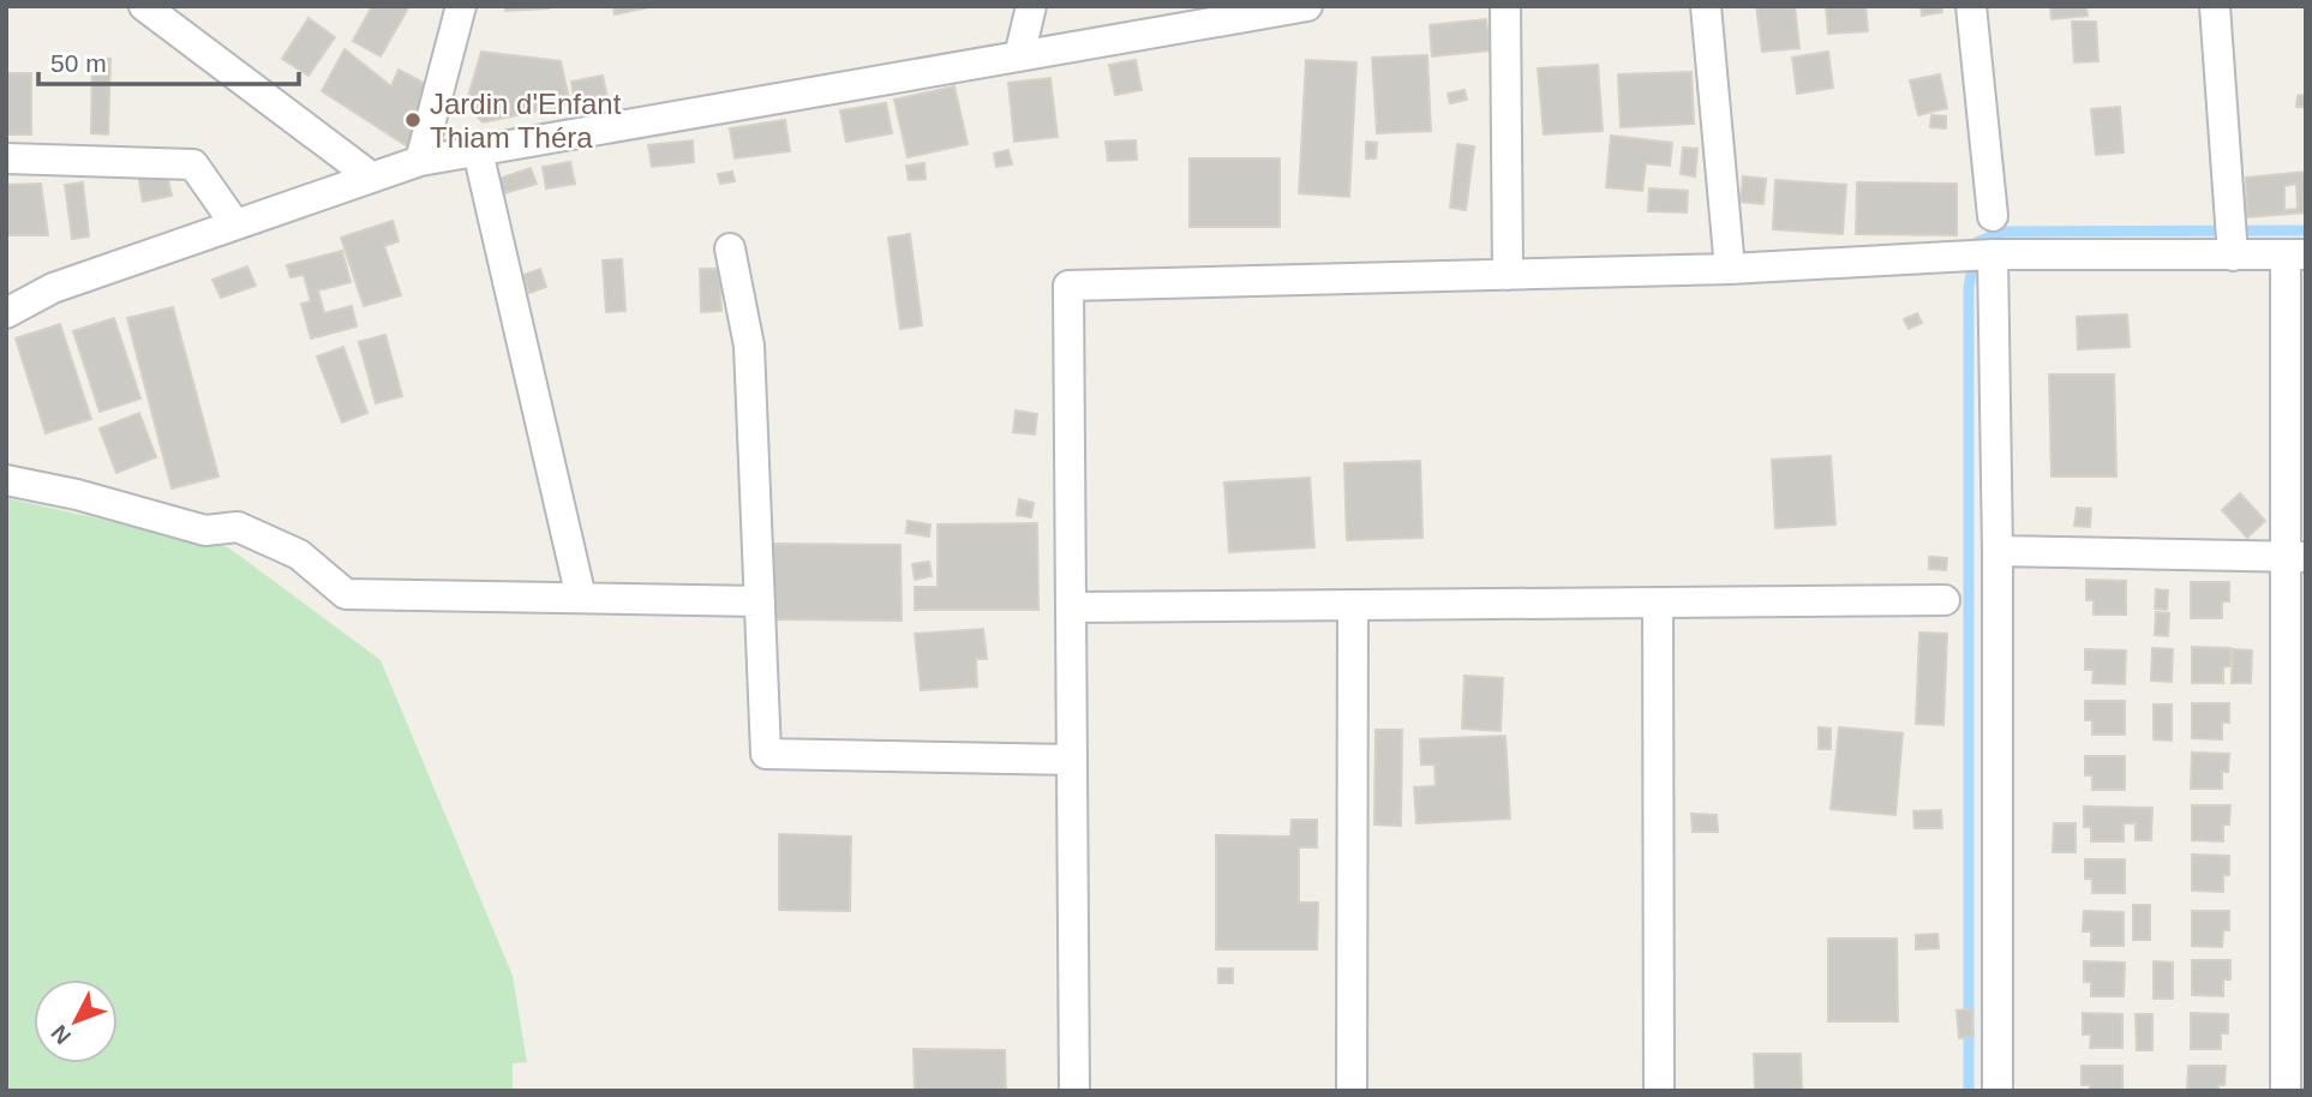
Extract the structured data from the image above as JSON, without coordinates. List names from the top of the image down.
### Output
{
  "places": ["Jardin d'Enfant Thiam Théra"],
  "scale_bar": "50 m",
  "north": "bottom left"
}
